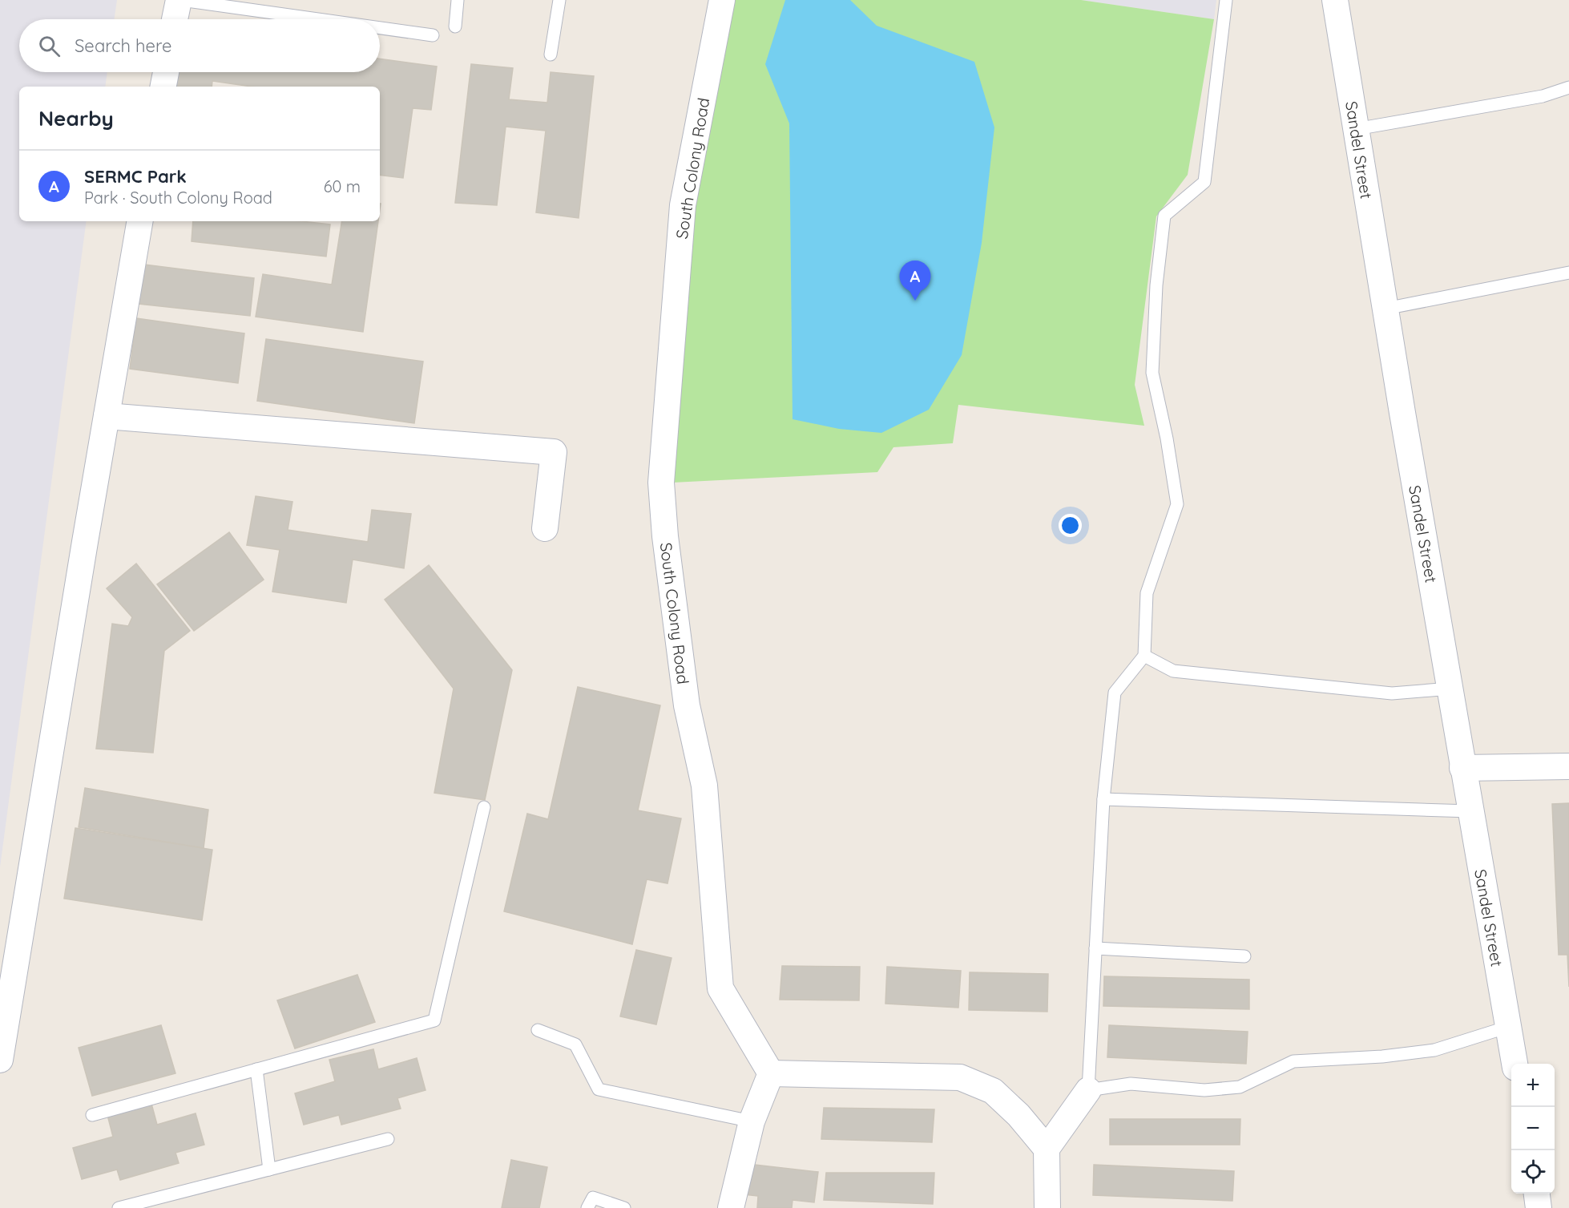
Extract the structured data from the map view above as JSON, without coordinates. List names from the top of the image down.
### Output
{
  "streets": {
    "street": ["Sandel Street", "South Colony Road"]
  },
  "page": {
    "search": "Search here",
    "heading": "Nearby",
    "list": [
      {
        "mark": "A",
        "name": "SERMC Park",
        "note": "Park · South Colony Road",
        "value": "60 m"
      }
    ],
    "pins": "A",
    "map_buttons": ["+", "−"]
  }
}
